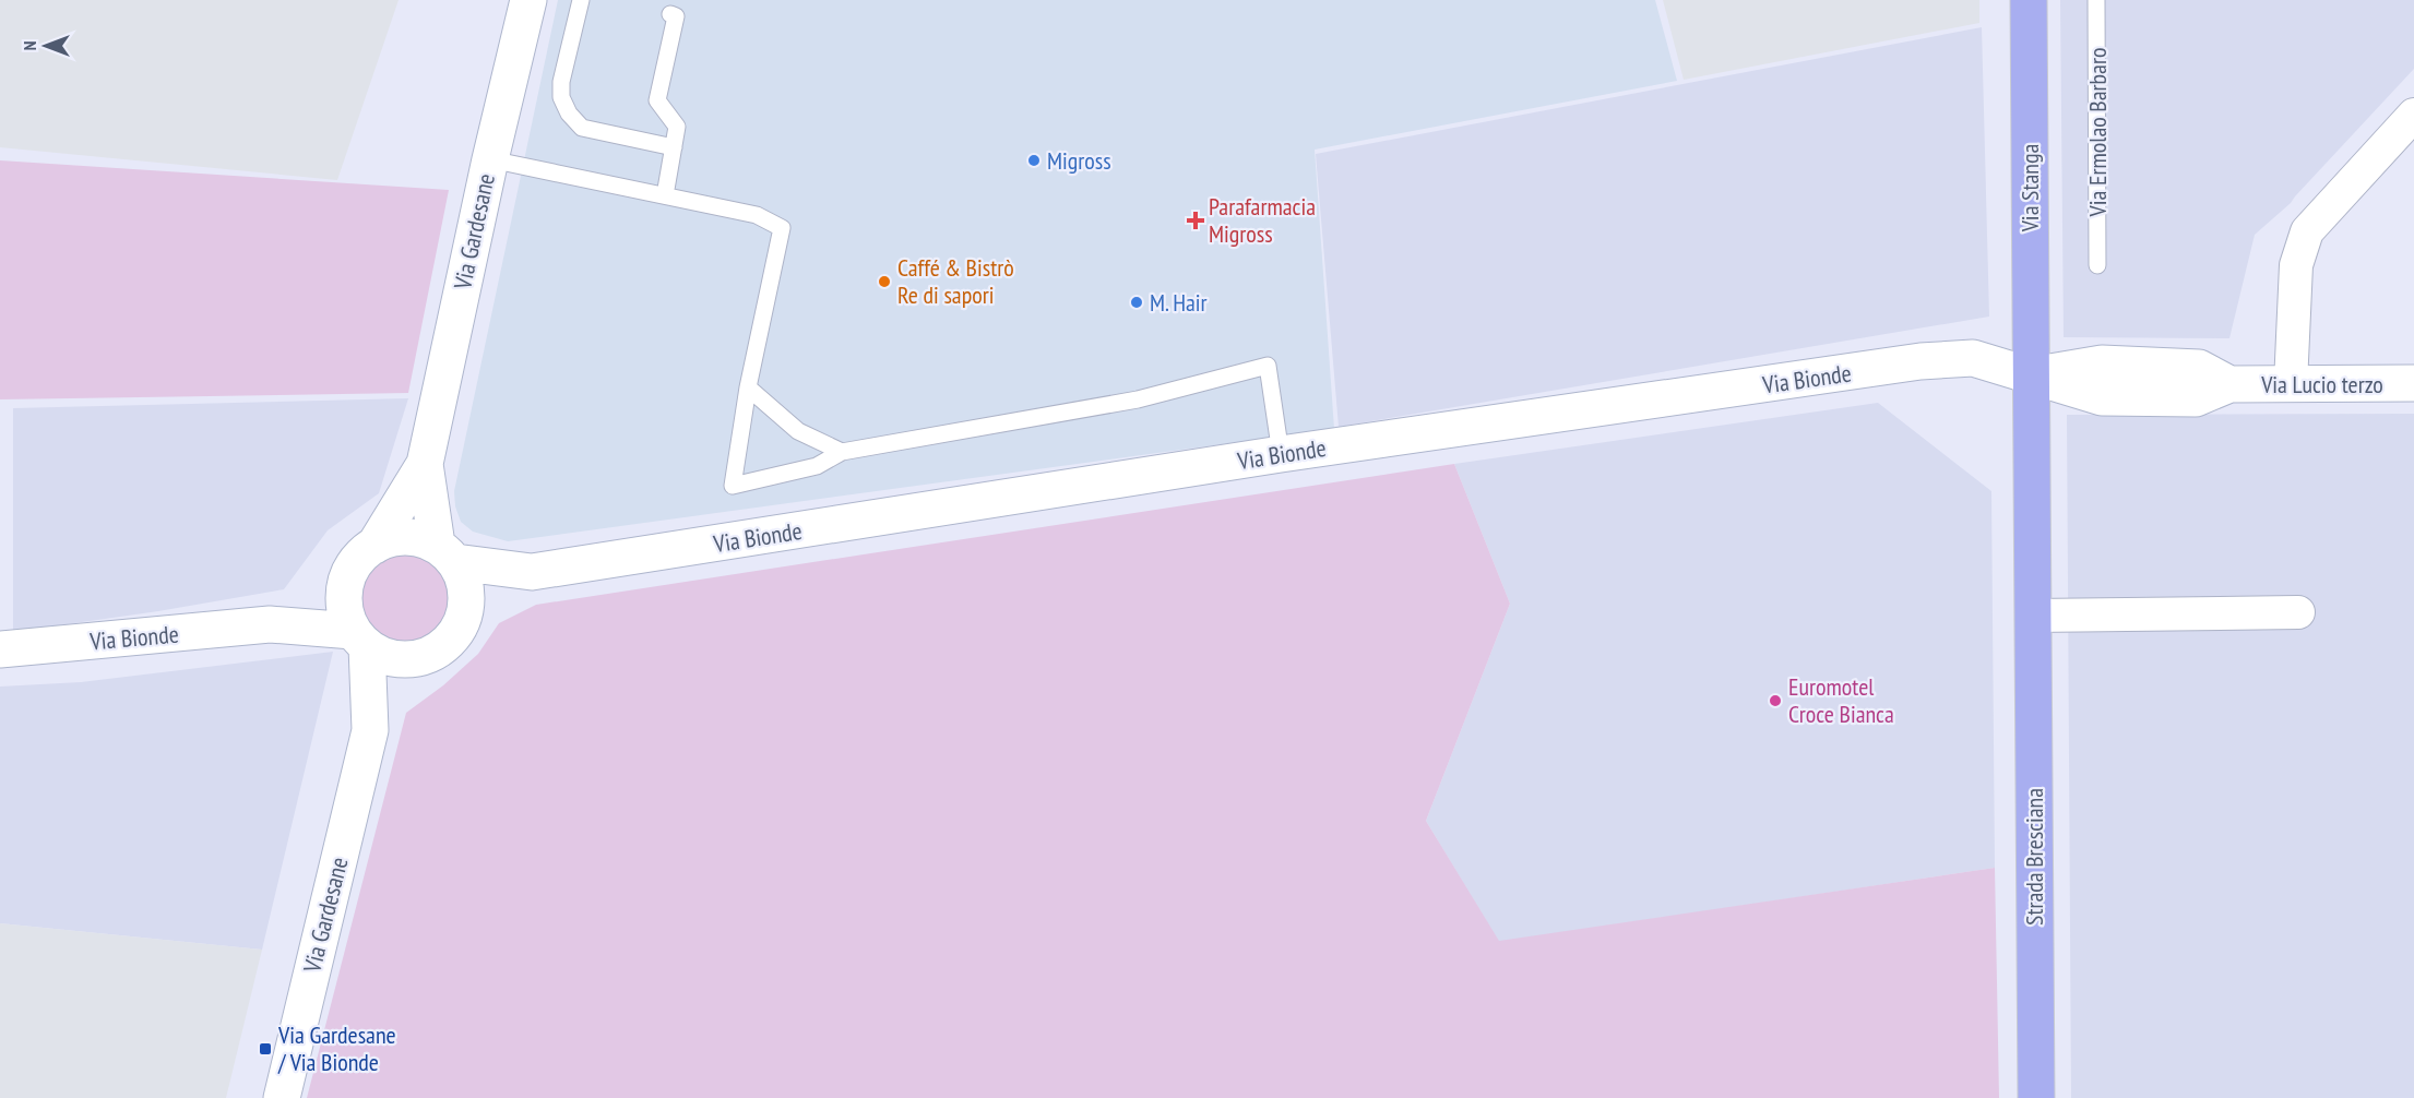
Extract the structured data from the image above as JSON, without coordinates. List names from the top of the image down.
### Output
{
  "streets": {
    "main road": ["Via Stanga", "Strada Bresciana"],
    "street": ["Via Gardesane", "Via Bionde", "Via Lucio terzo"],
    "lane": ["Via Ermolao Barbaro"]
  },
  "crossings": [
    ["Via Stanga", "Via Bionde"],
    ["Via Stanga", "Via Lucio terzo"],
    ["Via Stanga", "Strada Bresciana"],
    ["Via Gardesane", "Via Bionde"],
    ["Via Bionde", "Via Lucio terzo"],
    ["Via Bionde", "Strada Bresciana"],
    ["Via Lucio terzo", "Strada Bresciana"]
  ],
  "places": {
    "other": [
      "Migross",
      "Caffé & Bistrò Re di sapori",
      "M. Hair",
      "Euromotel Croce Bianca"
    ],
    "health": ["Parafarmacia Migross"],
    "transit": ["Via Gardesane / Via Bionde"]
  },
  "north": "left"
}
